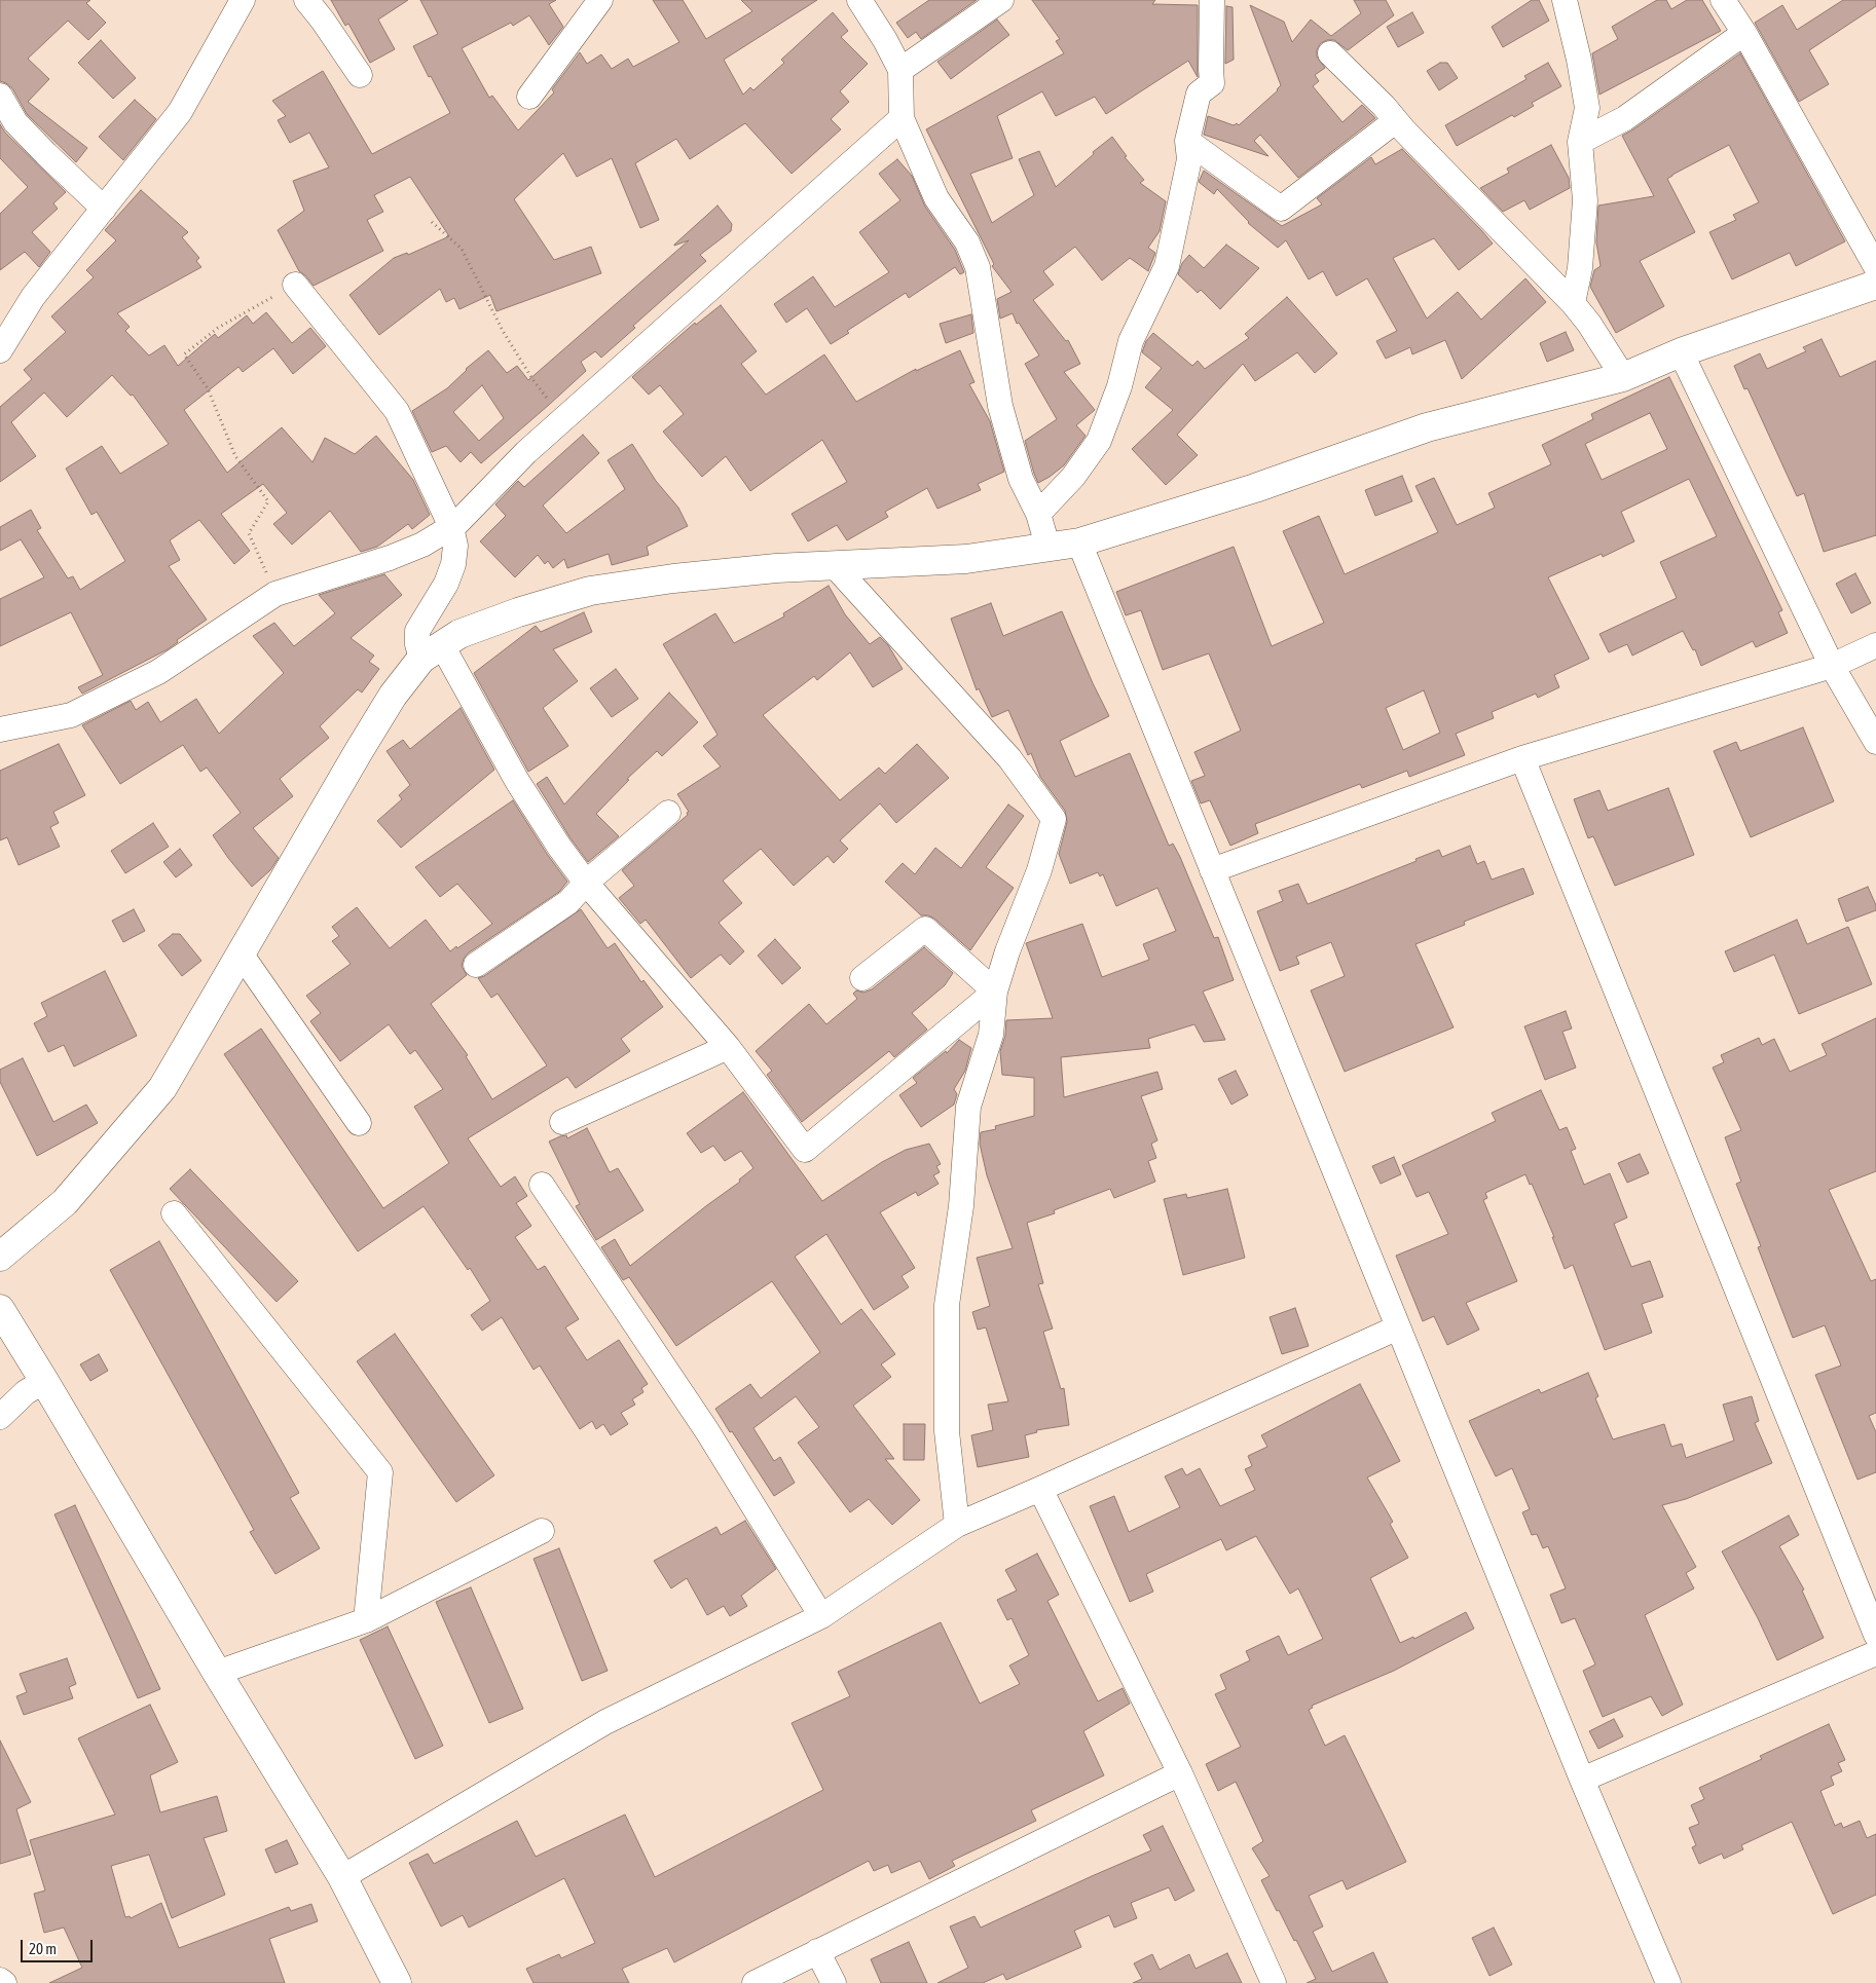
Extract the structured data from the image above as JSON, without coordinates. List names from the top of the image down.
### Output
{
  "scale_bar": "20 m"
}
